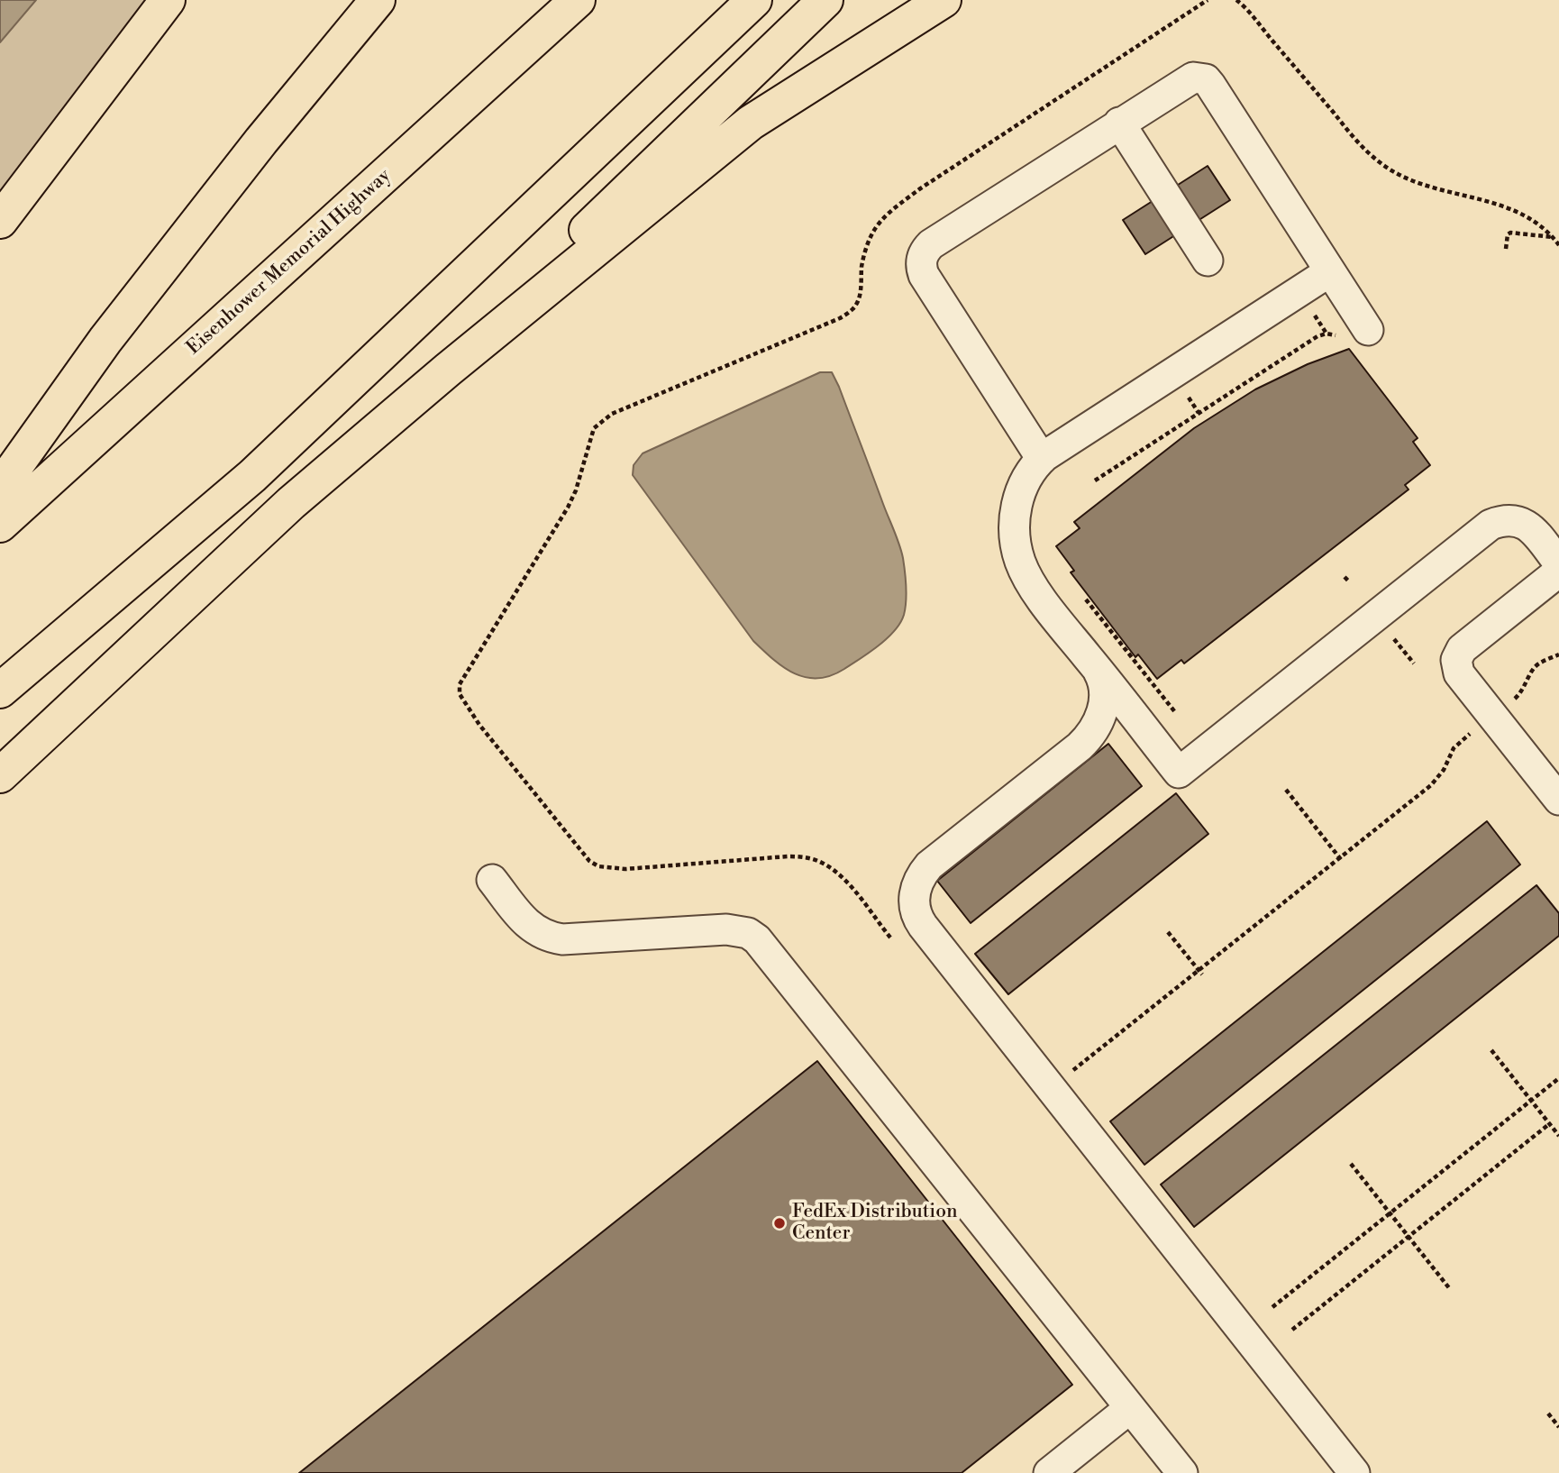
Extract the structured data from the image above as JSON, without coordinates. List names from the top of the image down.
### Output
{
  "streets": {
    "highway": ["Eisenhower Memorial Highway"]
  },
  "places": ["FedEx Distribution Center"]
}
